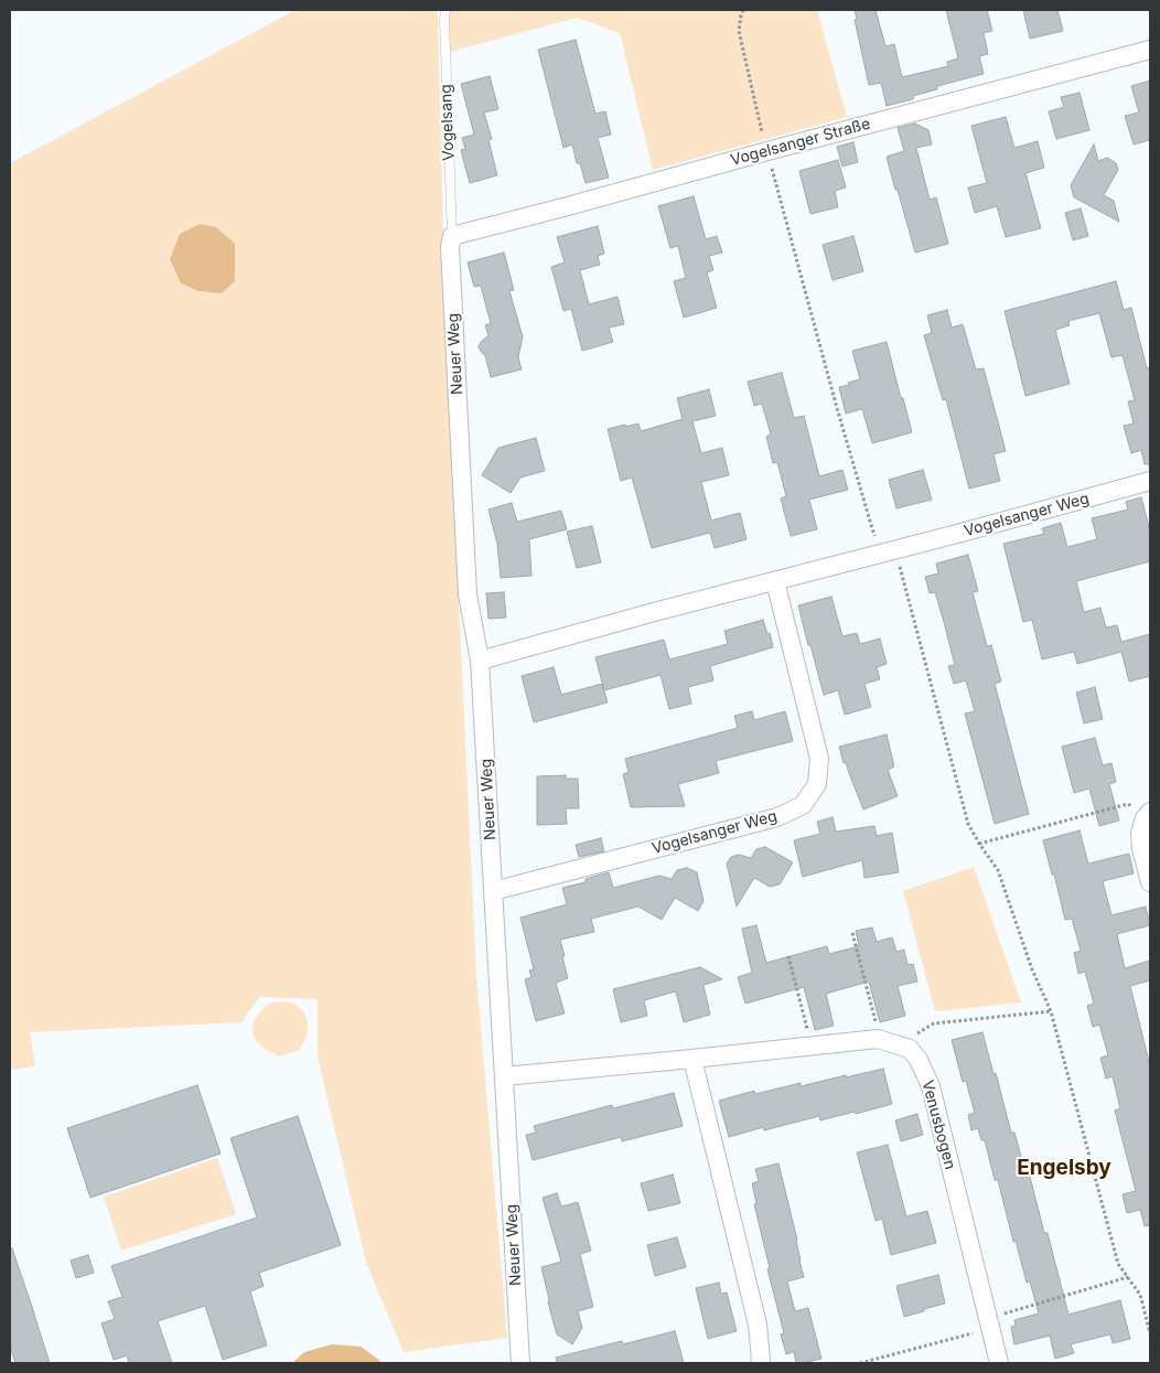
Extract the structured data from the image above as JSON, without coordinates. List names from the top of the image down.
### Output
{
  "streets": {
    "street": [
      "Vogelsanger Straße",
      "Neuer Weg",
      "Vogelsanger Weg",
      "Venusbogen"
    ],
    "lane": ["Vogelsang"]
  },
  "crossings": [
    ["Vogelsang", "Vogelsanger Straße"],
    ["Vogelsang", "Neuer Weg"],
    ["Vogelsanger Straße", "Neuer Weg"],
    ["Neuer Weg", "Vogelsanger Weg"]
  ],
  "districts": ["Engelsby"]
}
